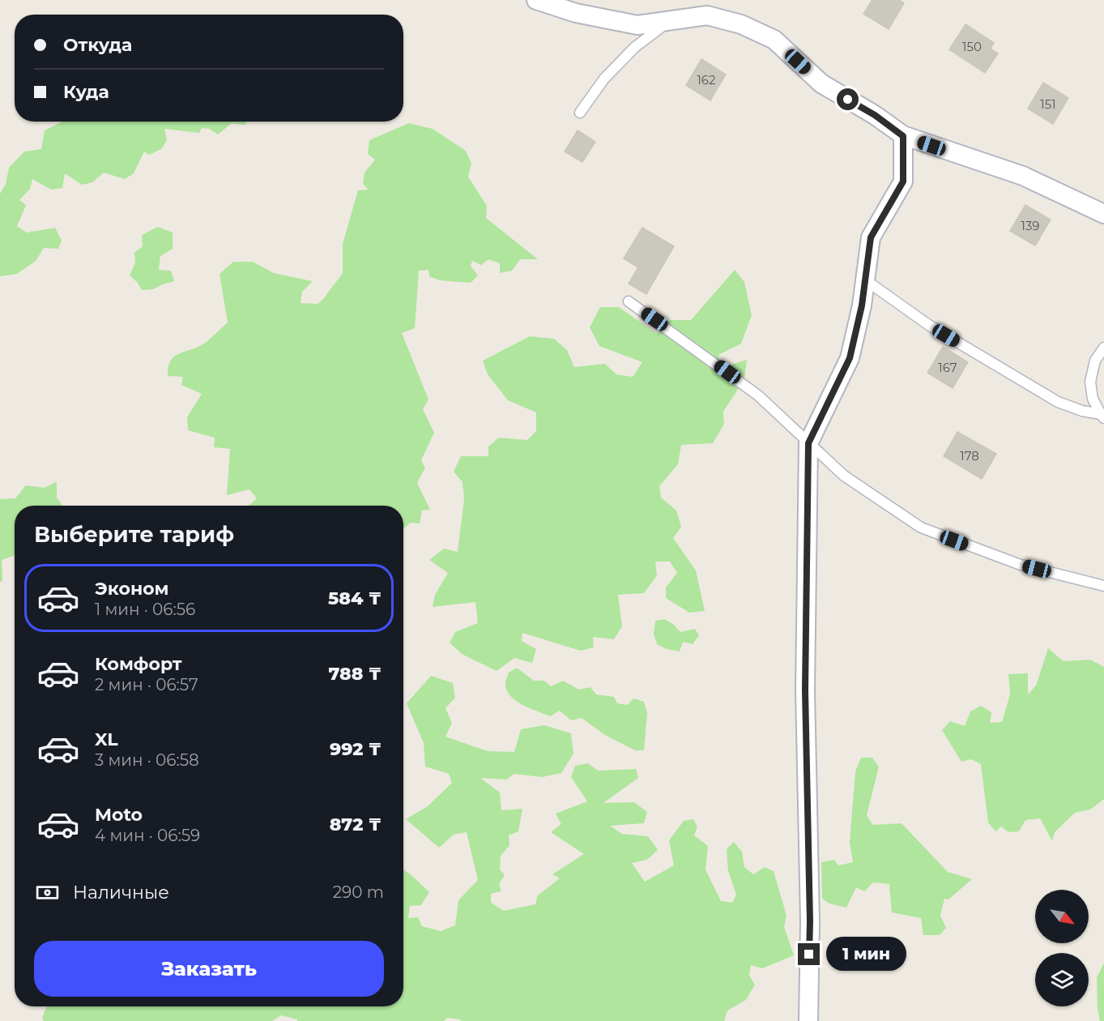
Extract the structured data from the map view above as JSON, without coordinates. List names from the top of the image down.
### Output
{
  "house_numbers": [
    "150",
    "162",
    "151",
    "139",
    "167",
    "178"
  ],
  "north": "bottom right",
  "page": {
    "banner": ["Откуда", "Куда"],
    "heading": "Выберите тариф",
    "list": [
      {
        "name": "Эконом",
        "note": "1 мин · 06:56",
        "value": "584 ₸"
      },
      {
        "name": "Комфорт",
        "note": "2 мин · 06:57",
        "value": "788 ₸"
      },
      {
        "name": "XL",
        "note": "3 мин · 06:58",
        "value": "992 ₸"
      },
      {
        "name": "Moto",
        "note": "4 мин · 06:59",
        "value": "872 ₸"
      }
    ],
    "pay": ["Наличные", "290 m"],
    "buttons": "Заказать",
    "bubble": "1 мин"
  }
}
